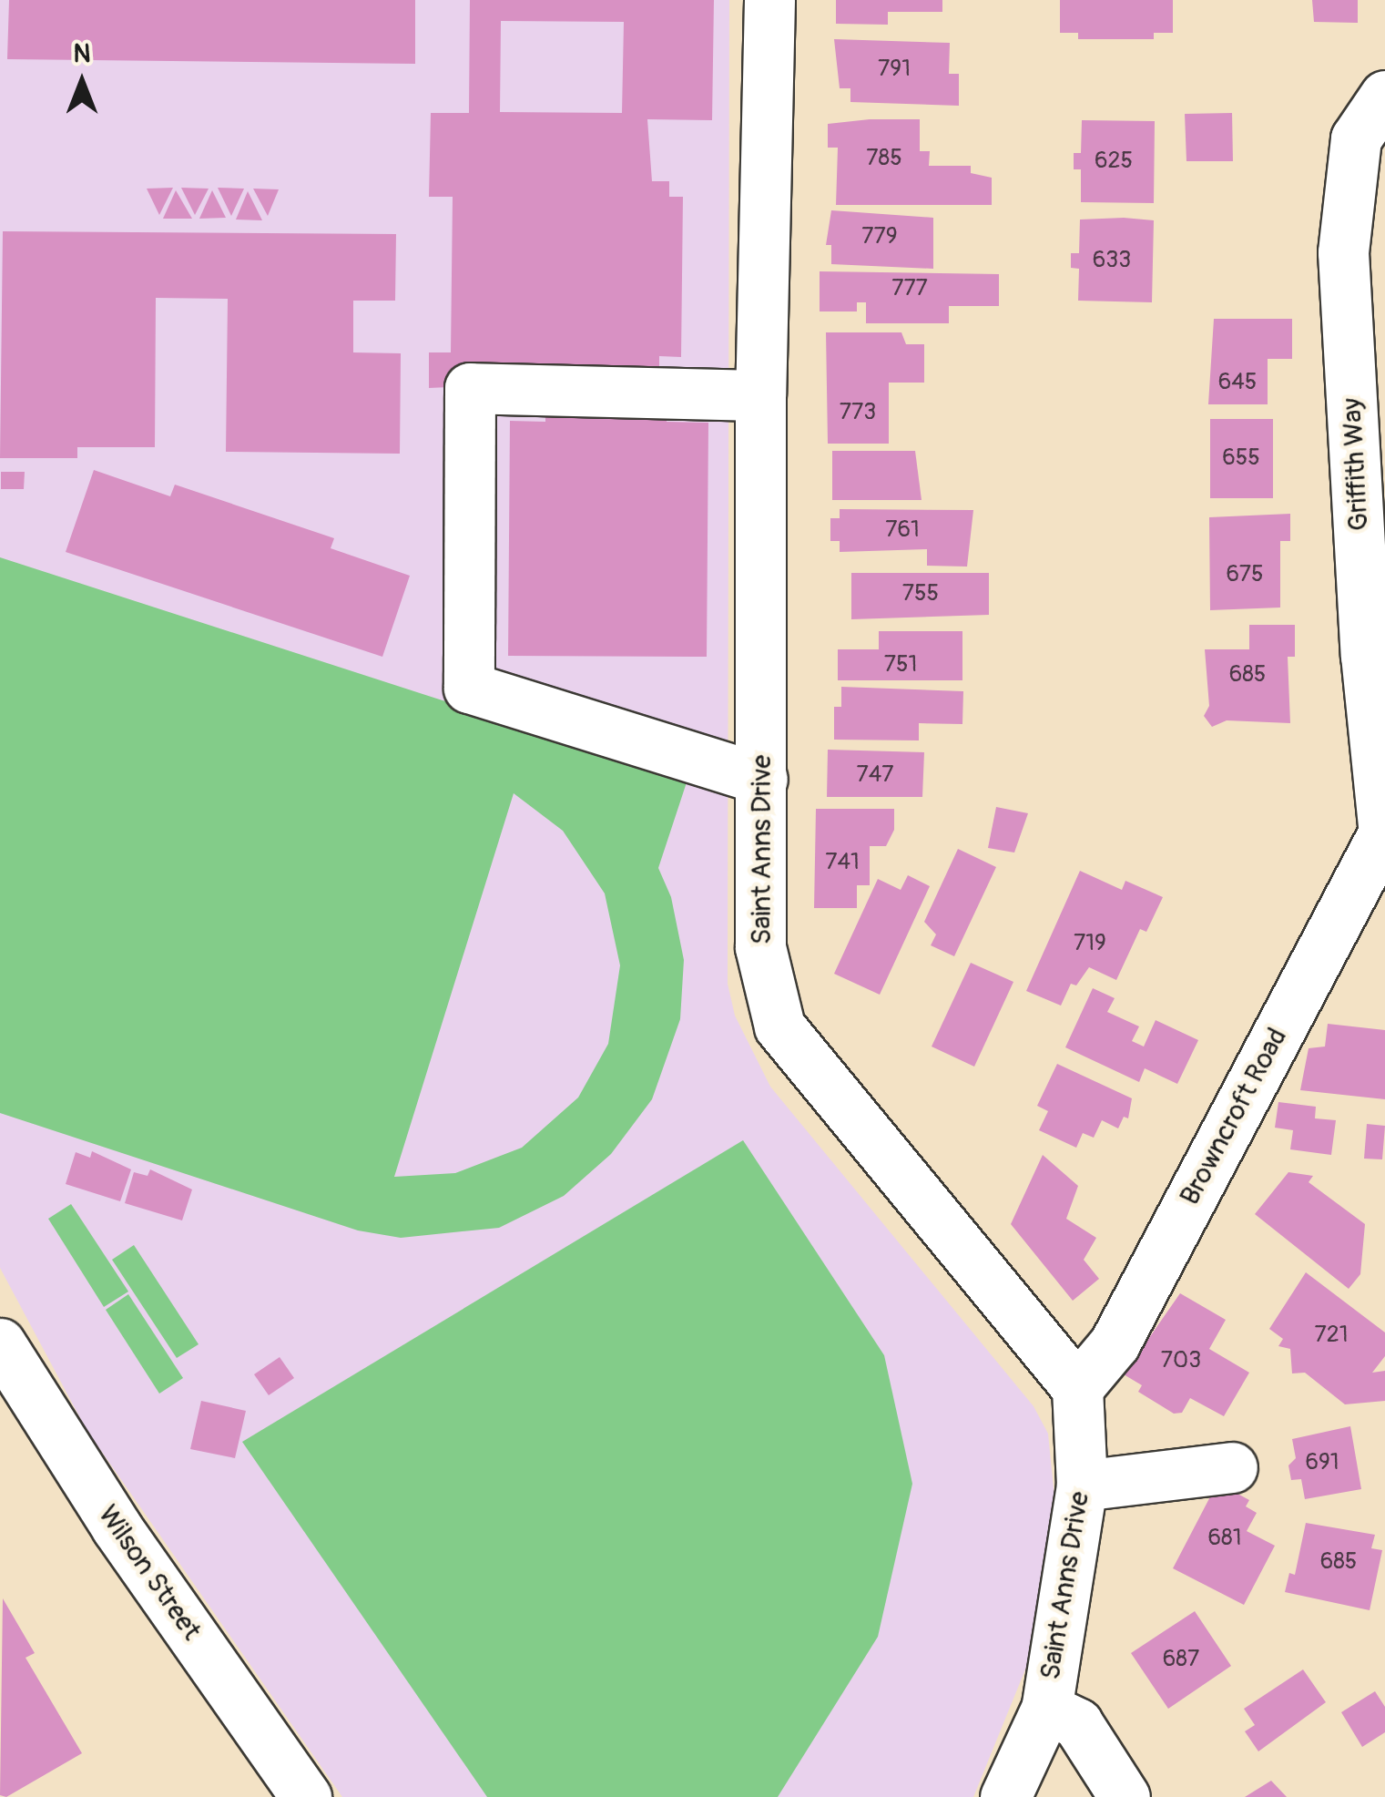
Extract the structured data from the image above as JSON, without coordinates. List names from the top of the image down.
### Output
{
  "streets": {
    "street": [
      "Griffith Way",
      "Saint Anns Drive",
      "Browncroft Road",
      "Wilson Street"
    ]
  },
  "crossings": [
    ["Griffith Way", "Browncroft Road"],
    ["Saint Anns Drive", "Browncroft Road"]
  ],
  "house_numbers": [
    "791",
    "785",
    "625",
    "779",
    "633",
    "777",
    "645",
    "773",
    "655",
    "761",
    "675",
    "755",
    "751",
    "685",
    "747",
    "741",
    "719",
    "721",
    "703",
    "691",
    "681",
    "685",
    "687"
  ],
  "north": "top"
}
